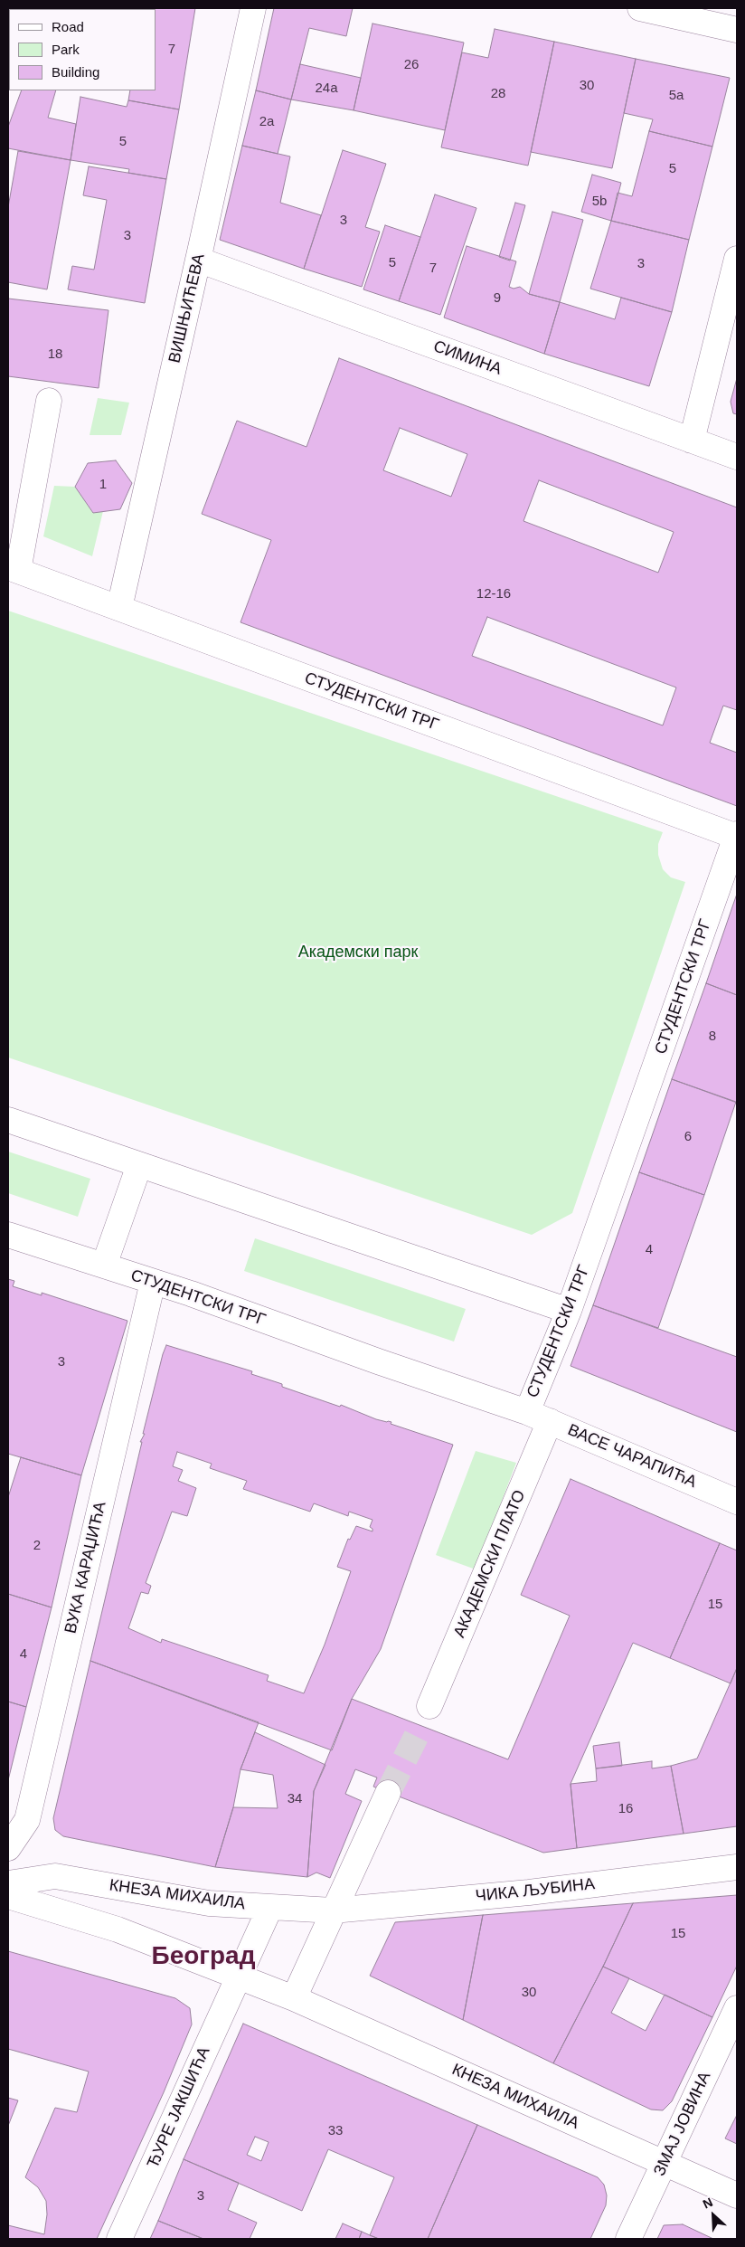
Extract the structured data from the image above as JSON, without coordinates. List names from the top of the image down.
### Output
{
  "streets": {
    "street": [
      "ВИШЊИЋЕВА",
      "СИМИНА",
      "СТУДЕНТСКИ ТРГ",
      "ВАСЕ ЧАРАПИЋА",
      "АКАДЕМСКИ ПЛАТО",
      "ВУКА КАРАЏИЋА",
      "ЧИКА ЉУБИНА",
      "КНЕЗА МИХАИЛА",
      "ЂУРЕ ЈАКШИЋА",
      "ЗМАЈ ЈОВИНА"
    ]
  },
  "crossings": [
    ["ВИШЊИЋЕВА", "СИМИНА"],
    ["ВИШЊИЋЕВА", "СТУДЕНТСКИ ТРГ"],
    ["СТУДЕНТСКИ ТРГ", "ВАСЕ ЧАРАПИЋА"],
    ["СТУДЕНТСКИ ТРГ", "ВУКА КАРАЏИЋА"],
    ["ВАСЕ ЧАРАПИЋА", "АКАДЕМСКИ ПЛАТО"],
    ["ЧИКА ЉУБИНА", "КНЕЗА МИХАИЛА"],
    ["КНЕЗА МИХАИЛА", "ЂУРЕ ЈАКШИЋА"],
    ["КНЕЗА МИХАИЛА", "ЗМАЈ ЈОВИНА"]
  ],
  "districts": ["Београд"],
  "parks": ["Академски парк"],
  "house_numbers": [
    "7",
    "26",
    "30",
    "24a",
    "28",
    "5a",
    "2a",
    "5",
    "5",
    "5b",
    "3",
    "3",
    "5",
    "3",
    "7",
    "9",
    "18",
    "1",
    "12-16",
    "8",
    "6",
    "4",
    "3",
    "2",
    "15",
    "4",
    "34",
    "16",
    "15",
    "30",
    "33",
    "3"
  ],
  "legend": ["Road", "Park", "Building"],
  "north": "top left"
}
